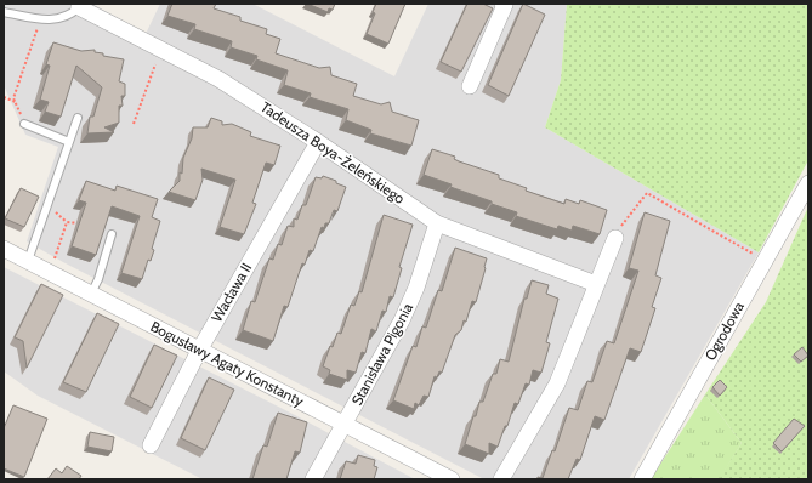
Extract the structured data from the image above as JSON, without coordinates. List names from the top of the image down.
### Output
{
  "streets": {
    "street": [
      "Tadeusza Boya-Żeleńskiego",
      "Wacława II",
      "Ogrodowa",
      "Stanisława Pigonia",
      "Bogusławy Agaty Konstanty"
    ]
  },
  "crossings": [
    ["Tadeusza Boya-Żeleńskiego", "Wacława II"],
    ["Tadeusza Boya-Żeleńskiego", "Stanisława Pigonia"],
    ["Wacława II", "Bogusławy Agaty Konstanty"],
    ["Stanisława Pigonia", "Bogusławy Agaty Konstanty"]
  ]
}
